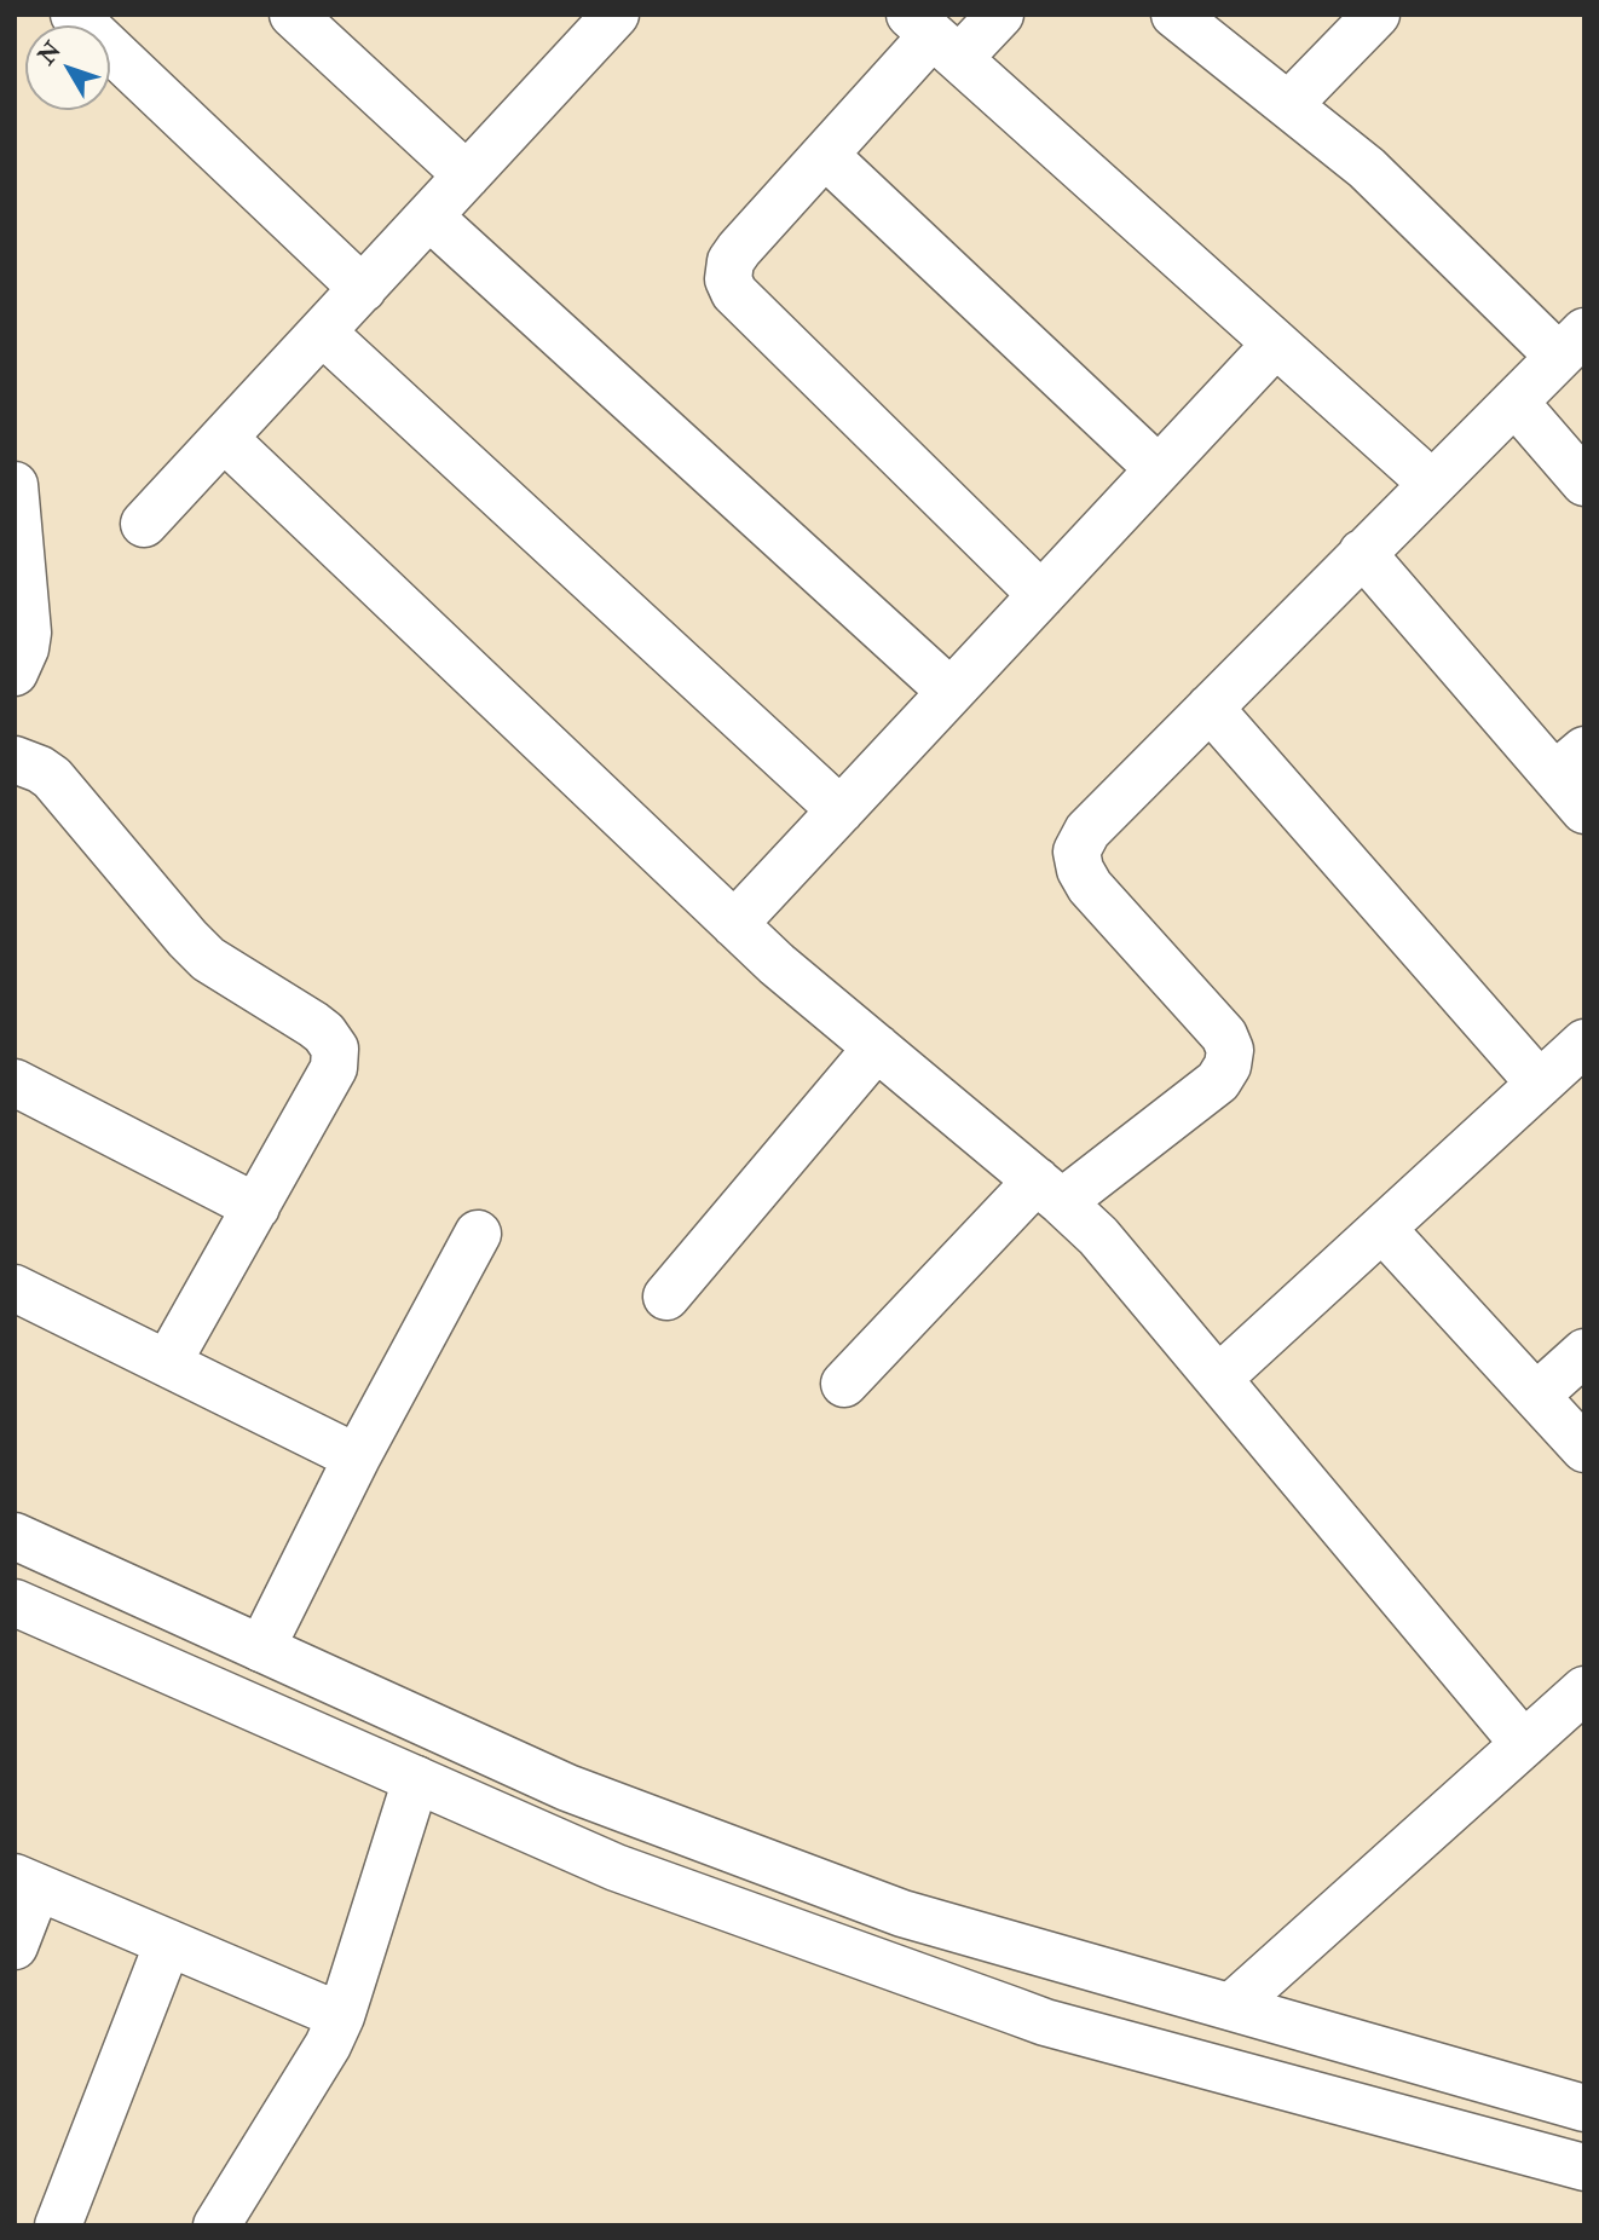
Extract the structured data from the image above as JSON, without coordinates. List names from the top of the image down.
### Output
{
  "north": "top left"
}
